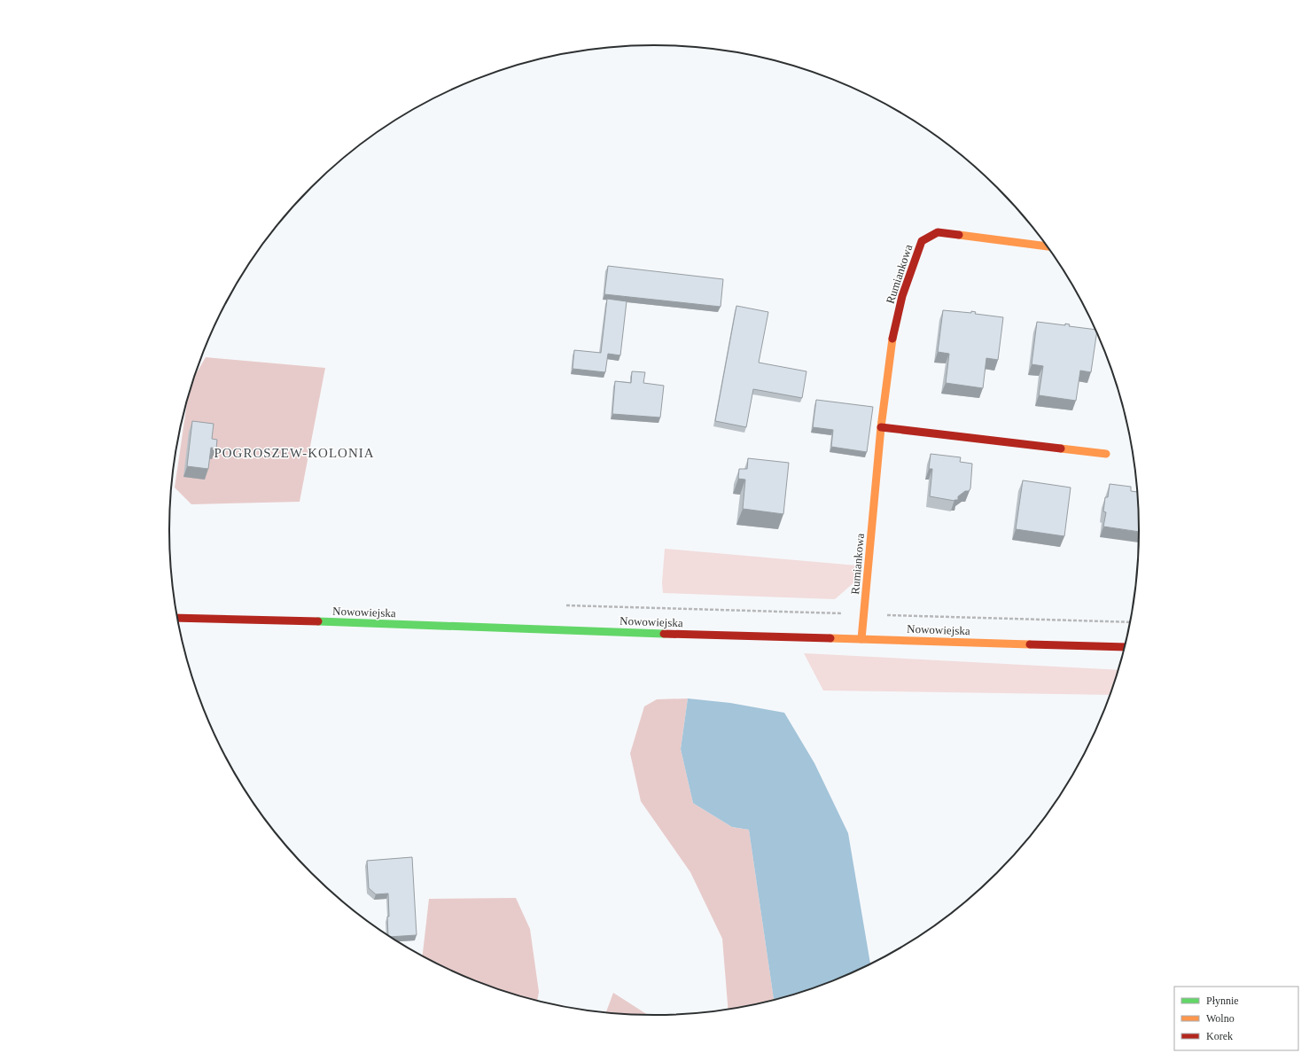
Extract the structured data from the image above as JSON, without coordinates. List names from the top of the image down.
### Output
{
  "streets": {
    "street": ["Rumiankowa", "Nowowiejska"]
  },
  "crossings": [
    ["Rumiankowa", "Nowowiejska"]
  ],
  "districts": ["POGROSZEW-KOLONIA"],
  "legend": ["Płynnie", "Wolno", "Korek"]
}
